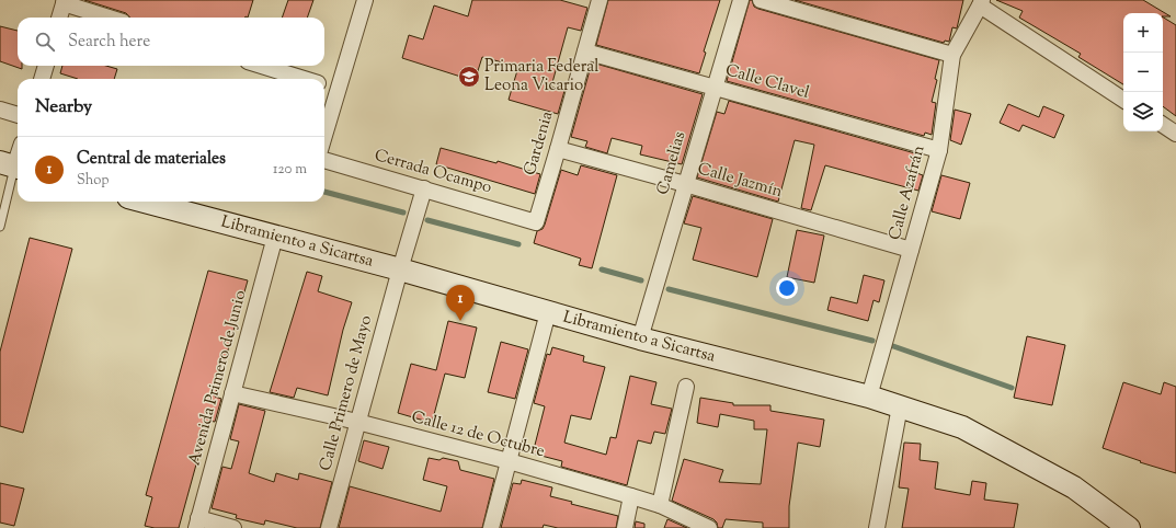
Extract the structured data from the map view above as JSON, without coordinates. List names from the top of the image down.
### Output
{
  "streets": {
    "main road": ["Libramiento a Sicartsa"],
    "street": [
      "Calle Clavel",
      "Gardenia",
      "Camelias",
      "Cerrada Ocampo",
      "Calle Jazmín",
      "Calle Azafrán",
      "Avenida Primero de Junio",
      "Calle Primero de Mayo",
      "Calle 12 de Octubre"
    ]
  },
  "crossings": [
    ["Calle Clavel", "Gardenia"],
    ["Calle Clavel", "Camelias"],
    ["Calle Clavel", "Calle Azafrán"],
    ["Gardenia", "Cerrada Ocampo"],
    ["Gardenia", "Calle Jazmín"],
    ["Camelias", "Calle Jazmín"],
    ["Camelias", "Libramiento a Sicartsa"],
    ["Cerrada Ocampo", "Calle Primero de Mayo"],
    ["Calle Jazmín", "Calle Azafrán"],
    ["Calle Azafrán", "Libramiento a Sicartsa"],
    ["Libramiento a Sicartsa", "Avenida Primero de Junio"],
    ["Libramiento a Sicartsa", "Calle Primero de Mayo"],
    ["Avenida Primero de Junio", "Calle 12 de Octubre"],
    ["Calle Primero de Mayo", "Calle 12 de Octubre"]
  ],
  "places": {
    "school or university": ["Primaria Federal Leona Vicario"]
  },
  "page": {
    "map_buttons": ["+", "−"],
    "search": "Search here",
    "heading": "Nearby",
    "list": [
      {
        "mark": "1",
        "name": "Central de materiales",
        "note": "Shop",
        "value": "120 m"
      }
    ],
    "pins": "1"
  }
}
